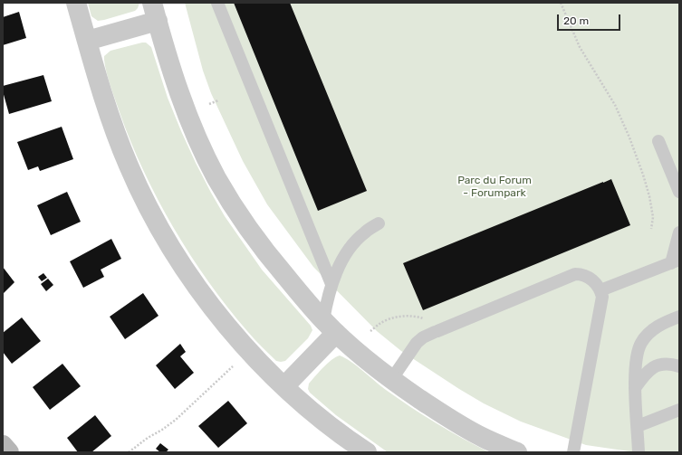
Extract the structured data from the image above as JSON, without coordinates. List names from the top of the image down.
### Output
{
  "parks": ["Parc du Forum - Forumpark"],
  "scale_bar": "20 m"
}
